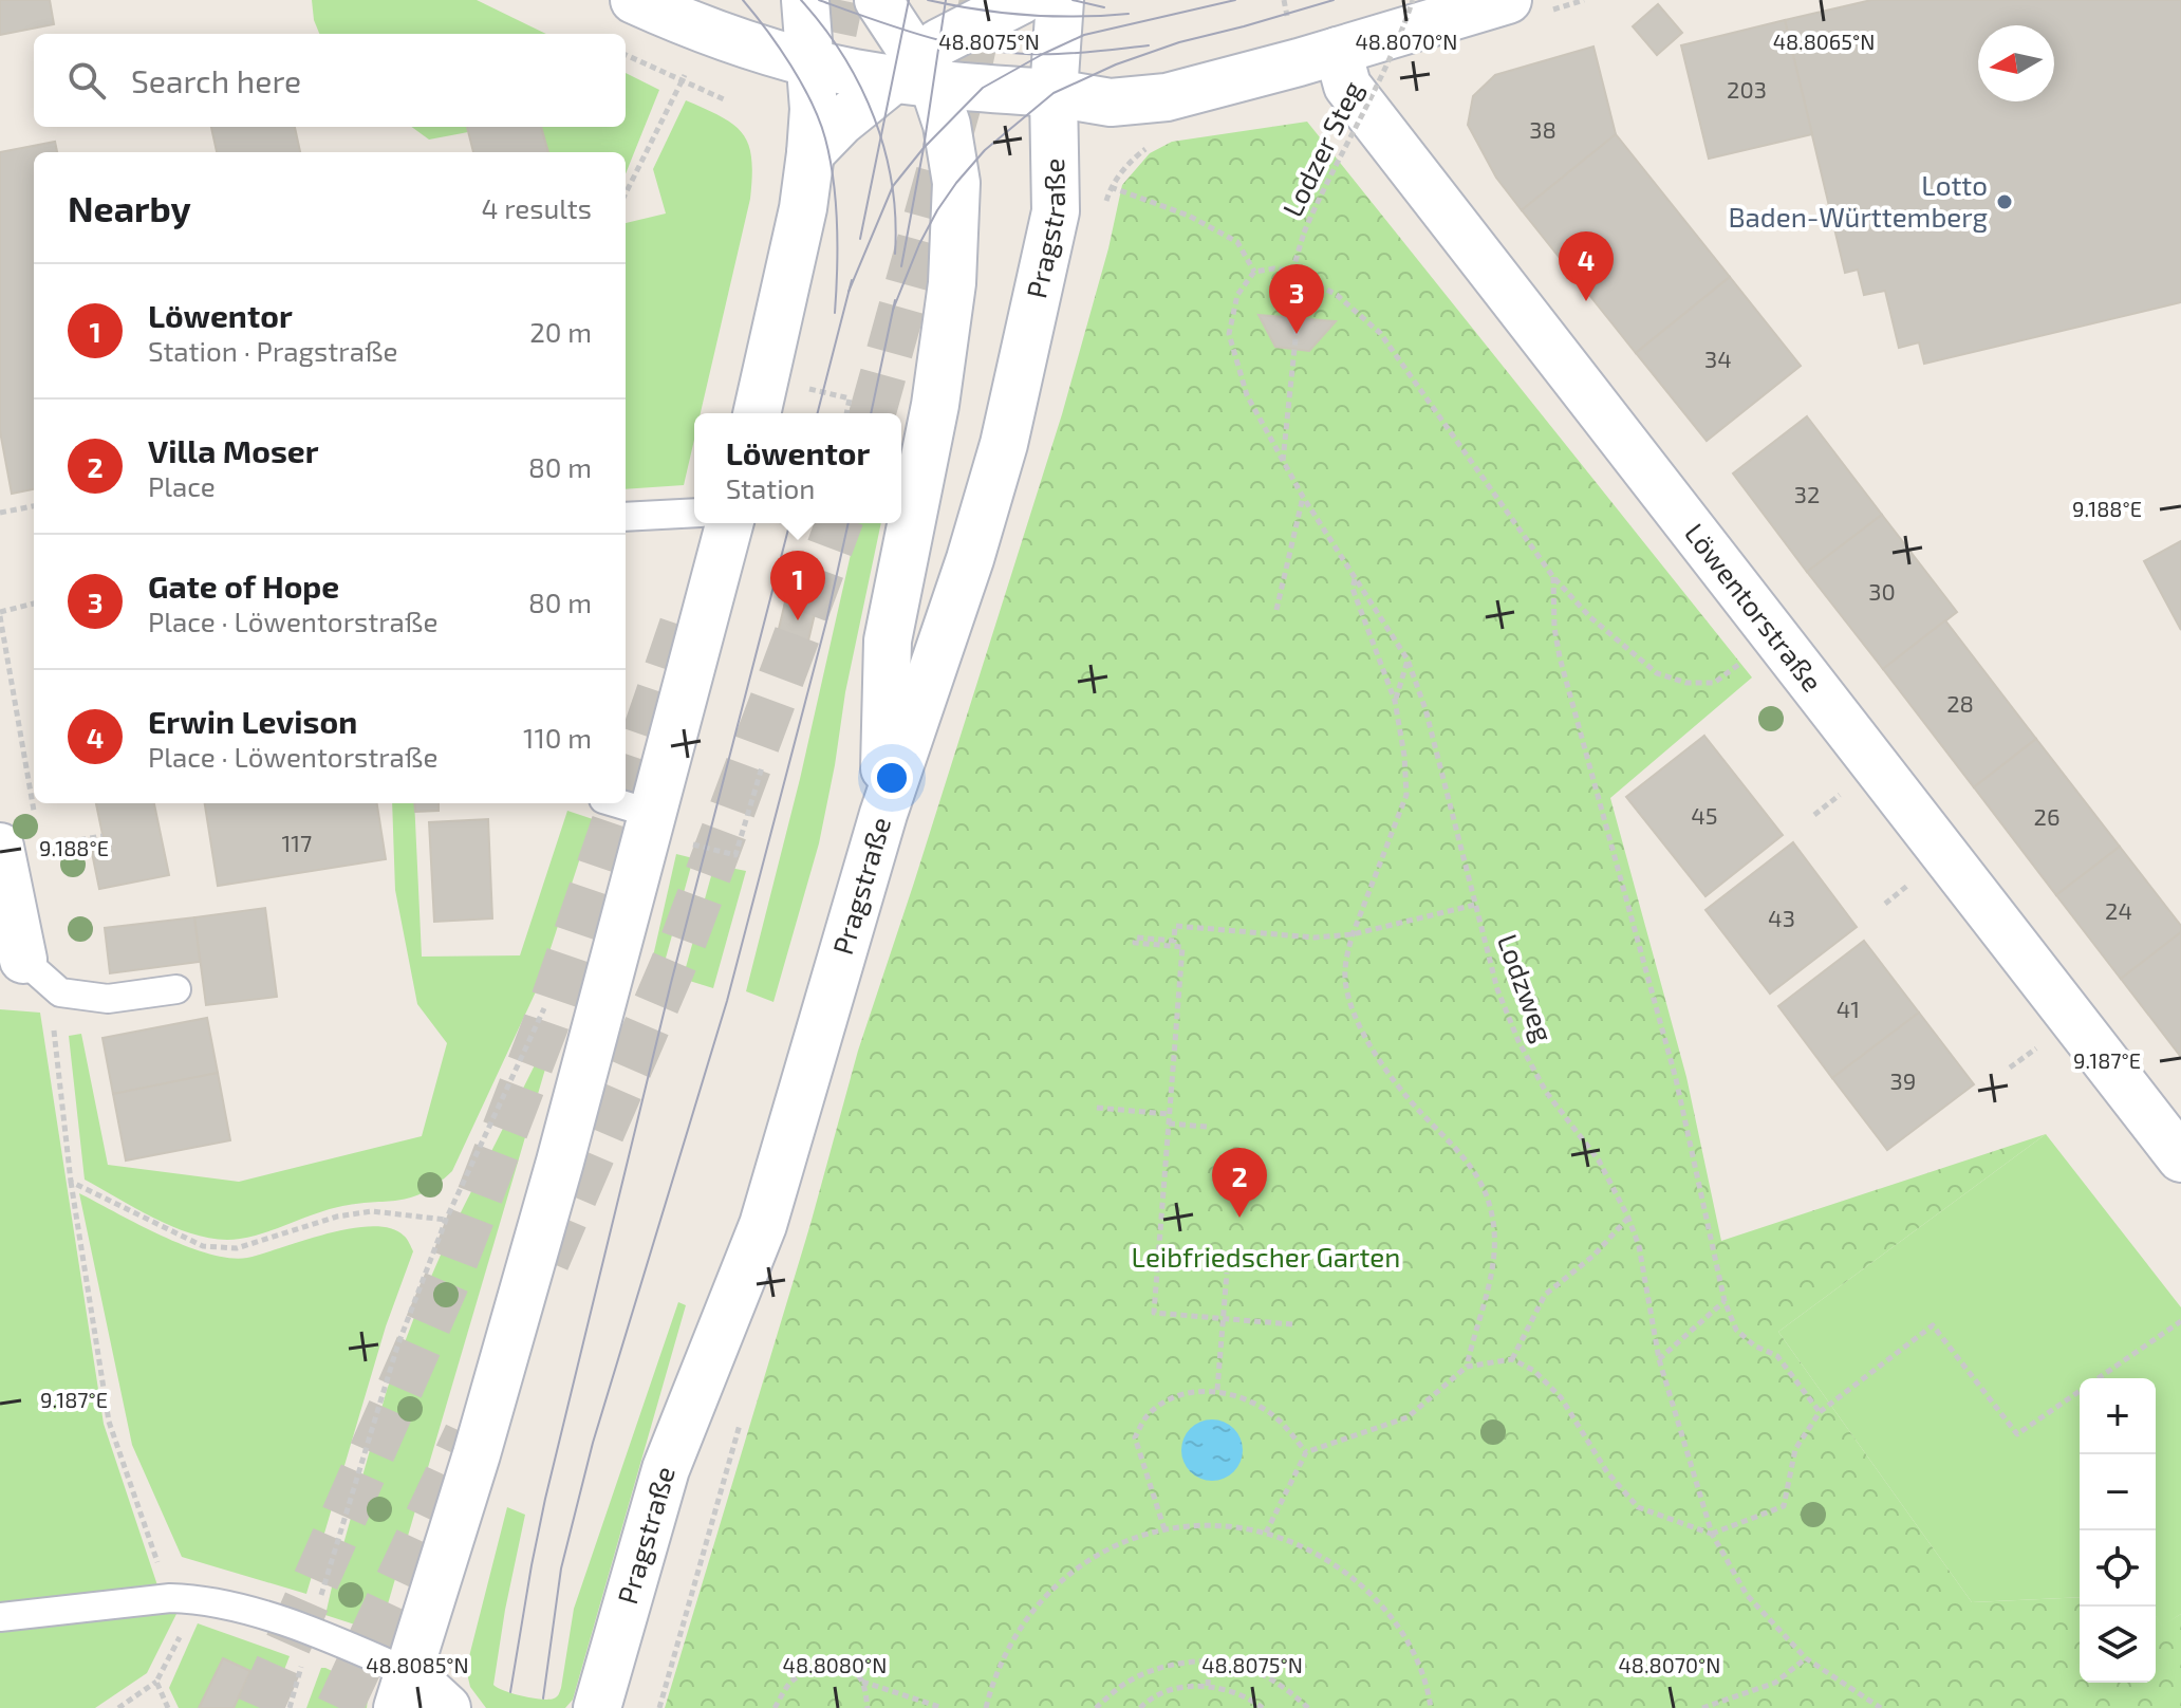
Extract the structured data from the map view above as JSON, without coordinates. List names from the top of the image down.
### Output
{
  "streets": {
    "main road": ["Pragstraße", "Löwentorstraße"],
    "path": ["Lodzer Steg", "Lodzweg"]
  },
  "parks": ["Leibfriedscher Garten"],
  "places": ["Lotto Baden-Württemberg"],
  "house_numbers": [
    "203",
    "38",
    "34",
    "32",
    "30",
    "28",
    "45",
    "26",
    "117",
    "24",
    "43",
    "41",
    "39"
  ],
  "north": "left",
  "page": {
    "search": "Search here",
    "heading": ["Nearby", "4 results"],
    "pins": [
      "4",
      "3",
      "1",
      "2"
    ],
    "list": [
      {
        "mark": "1",
        "name": "Löwentor",
        "note": "Station · Pragstraße",
        "value": "20 m"
      },
      {
        "mark": "2",
        "name": "Villa Moser",
        "note": "Place",
        "value": "80 m"
      },
      {
        "mark": "3",
        "name": "Gate of Hope",
        "note": "Place · Löwentorstraße",
        "value": "80 m"
      },
      {
        "mark": "4",
        "name": "Erwin Levison",
        "note": "Place · Löwentorstraße",
        "value": "110 m"
      }
    ],
    "popup": ["Löwentor", "Station"],
    "map_buttons": ["+", "−"]
  },
  "coordinates": [
    "48.8075°N",
    "48.8070°N",
    "48.8065°N",
    "9.188°E",
    "9.187°E",
    "48.8085°N",
    "48.8080°N"
  ]
}
